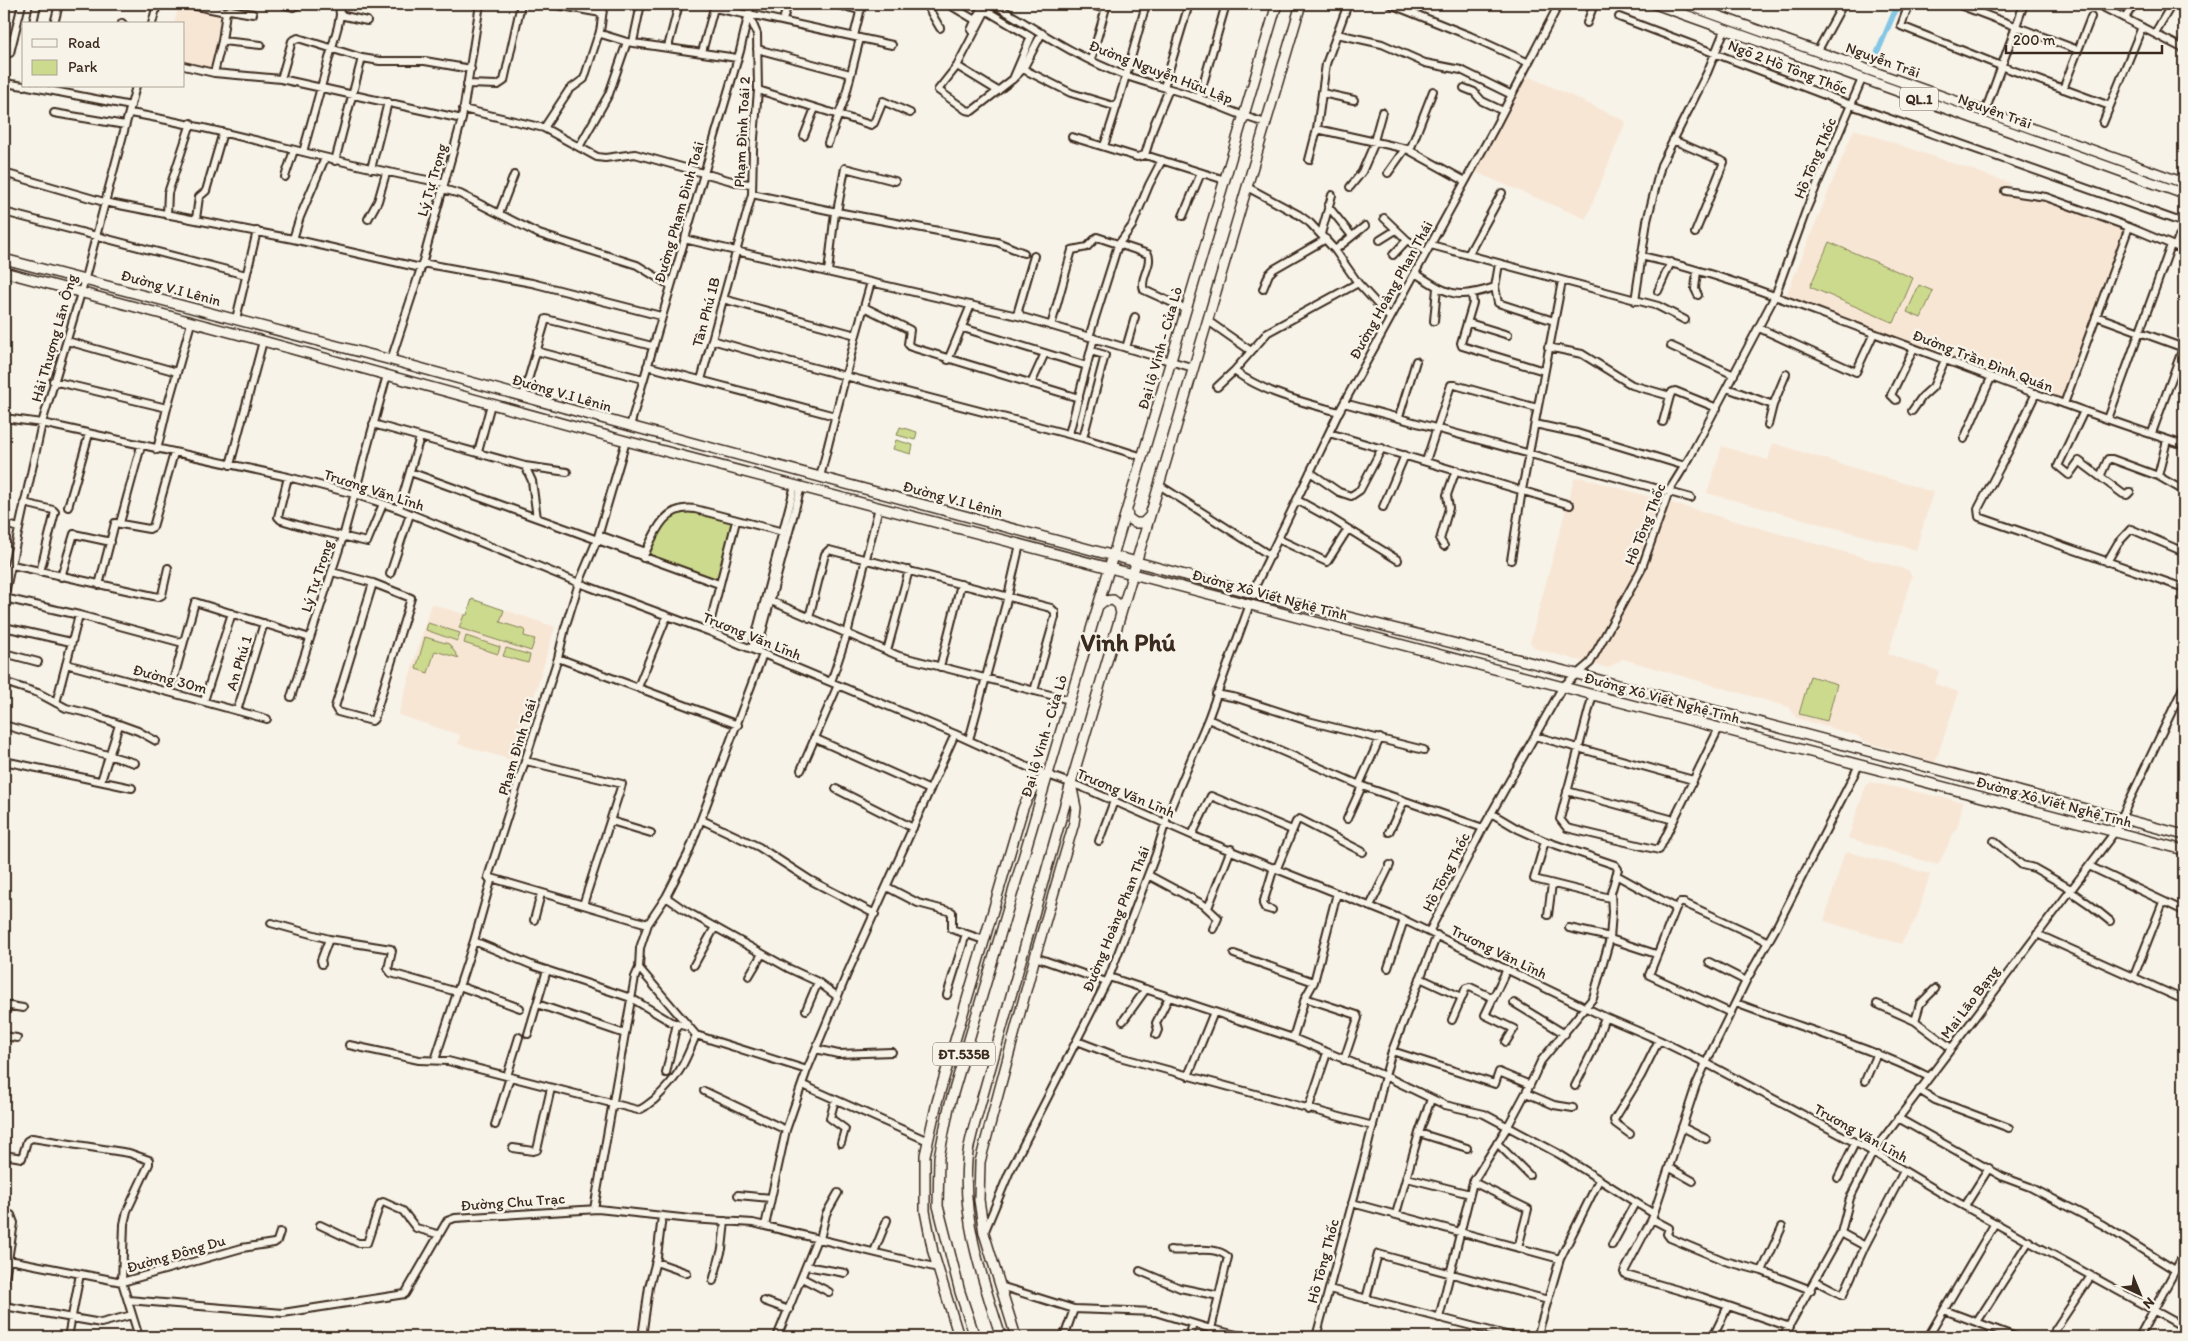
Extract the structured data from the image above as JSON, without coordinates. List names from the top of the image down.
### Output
{
  "streets": {
    "main road": [
      "Nguyễn Trãi",
      "QL.1",
      "Nguyên Trãi",
      "Đường V.I Lênin",
      "Đại lộ Vinh - Cửa Lò",
      "Đường Xô Viết Nghệ Tĩnh",
      "ĐT.535B"
    ],
    "street": [
      "Ngõ 2 Hồ Tông Thốc",
      "Đường Nguyễn Hữu Lập",
      "Phạm Đình Toái 2",
      "Hồ Tông Thốc",
      "Lý Tự Trọng",
      "Đường Phạm Đình Toái",
      "Đường Hoàng Phan Thái",
      "Tân Phú 1B",
      "Hải Thượng Lãn Ông",
      "Đường Trần Đình Quán",
      "Trương Văn Lĩnh",
      "An Phú 1",
      "Đường 30m",
      "Phạm Đình Toái",
      "Mai Lão Bạng",
      "Đường Chu Trạc",
      "Đường Đông Du"
    ]
  },
  "crossings": [
    ["Ngõ 2 Hồ Tông Thốc", "Hồ Tông Thốc"],
    ["Đường Nguyễn Hữu Lập", "Đại lộ Vinh - Cửa Lò"],
    ["Nguyên Trãi", "Hồ Tông Thốc"],
    ["Phạm Đình Toái 2", "Đường Phạm Đình Toái"],
    ["Phạm Đình Toái 2", "Tân Phú 1B"],
    ["Hồ Tông Thốc", "Đường Trần Đình Quán"],
    ["Hồ Tông Thốc", "Trương Văn Lĩnh"],
    ["Hồ Tông Thốc", "Đường Xô Viết Nghệ Tĩnh"],
    ["Lý Tự Trọng", "Đường V.I Lênin"],
    ["Lý Tự Trọng", "Trương Văn Lĩnh"],
    ["Đường Phạm Đình Toái", "Đường V.I Lênin"],
    ["Đường V.I Lênin", "Hải Thượng Lãn Ông"],
    ["Đường V.I Lênin", "Đại lộ Vinh - Cửa Lò"],
    ["Đường V.I Lênin", "Đường Xô Viết Nghệ Tĩnh"],
    ["Đường V.I Lênin", "Phạm Đình Toái"],
    ["Đường Hoàng Phan Thái", "Trương Văn Lĩnh"],
    ["Đường Hoàng Phan Thái", "Đường Xô Viết Nghệ Tĩnh"],
    ["Hải Thượng Lãn Ông", "Trương Văn Lĩnh"],
    ["Đại lộ Vinh - Cửa Lò", "Trương Văn Lĩnh"],
    ["Đại lộ Vinh - Cửa Lò", "Đường Xô Viết Nghệ Tĩnh"],
    ["Trương Văn Lĩnh", "Phạm Đình Toái"],
    ["Trương Văn Lĩnh", "Mai Lão Bạng"],
    ["Trương Văn Lĩnh", "ĐT.535B"],
    ["Đường Xô Viết Nghệ Tĩnh", "Mai Lão Bạng"],
    ["An Phú 1", "Đường 30m"]
  ],
  "districts": ["Vinh Phú"],
  "legend": ["Road", "Park"],
  "scale_bar": "200 m",
  "north": "bottom right"
}
